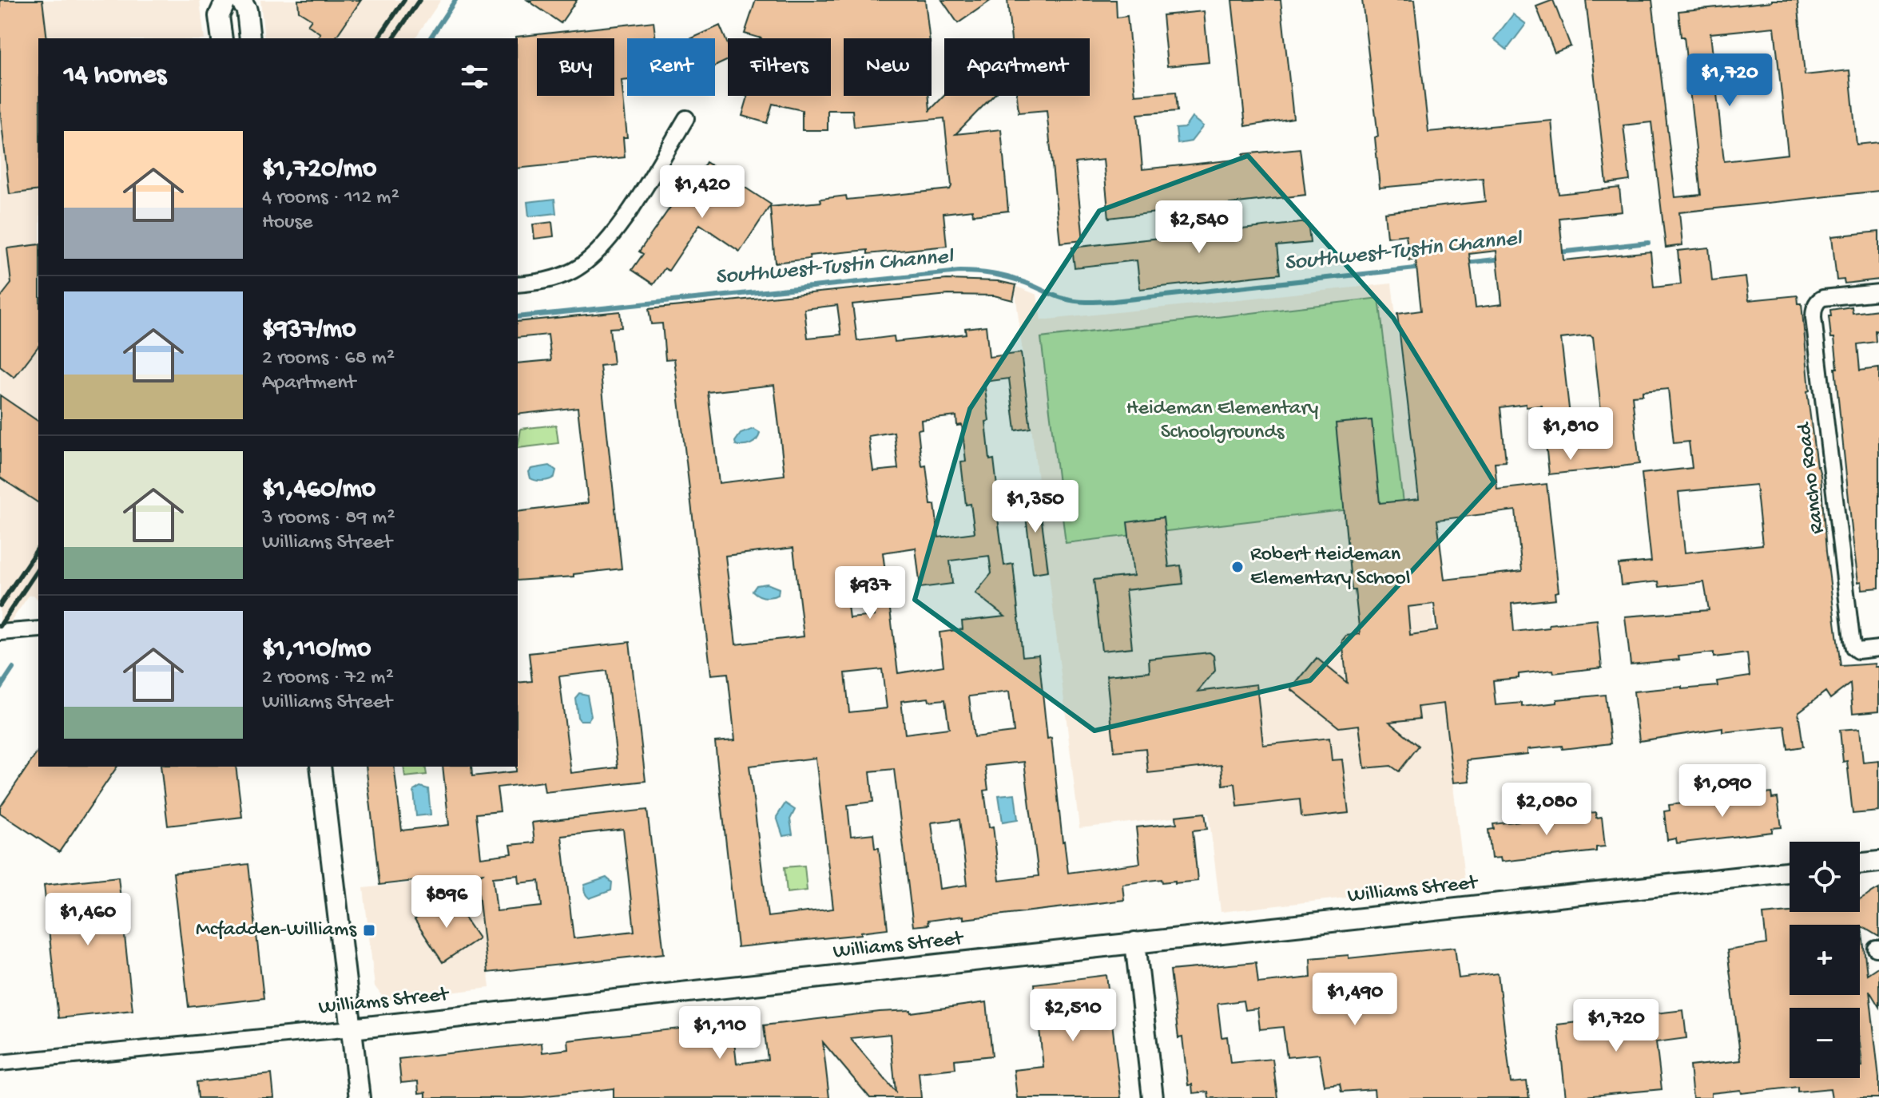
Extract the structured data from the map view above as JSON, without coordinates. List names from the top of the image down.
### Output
{
  "streets": {
    "street": ["Rancho Road", "Williams Street"]
  },
  "water": ["Southwest-Tustin Channel"],
  "parks": ["Heideman Elementary Schoolgrounds"],
  "places": {
    "other": ["Robert Heideman Elementary School"],
    "transit": ["Mcfadden-Williams"]
  },
  "page": {
    "chip": [
      "Buy",
      "Rent",
      "Filters",
      "New",
      "Apartment"
    ],
    "heading": "14 homes",
    "price": [
      "$1,720",
      "$1,420",
      "$2,540",
      "$1,810",
      "$1,350",
      "$937",
      "$1,090",
      "$2,080",
      "$896",
      "$1,460",
      "$1,490",
      "$2,510",
      "$1,720",
      "$1,110"
    ],
    "list": [
      {
        "name": "$1,720/mo",
        "note": "4 rooms · 112 m² · House"
      },
      {
        "name": "$937/mo",
        "note": "2 rooms · 68 m² · Apartment"
      },
      {
        "name": "$1,460/mo",
        "note": "3 rooms · 89 m² · Williams Street"
      },
      {
        "name": "$1,110/mo",
        "note": "2 rooms · 72 m² · Williams Street"
      }
    ],
    "map_buttons": ["+", "−"]
  }
}
